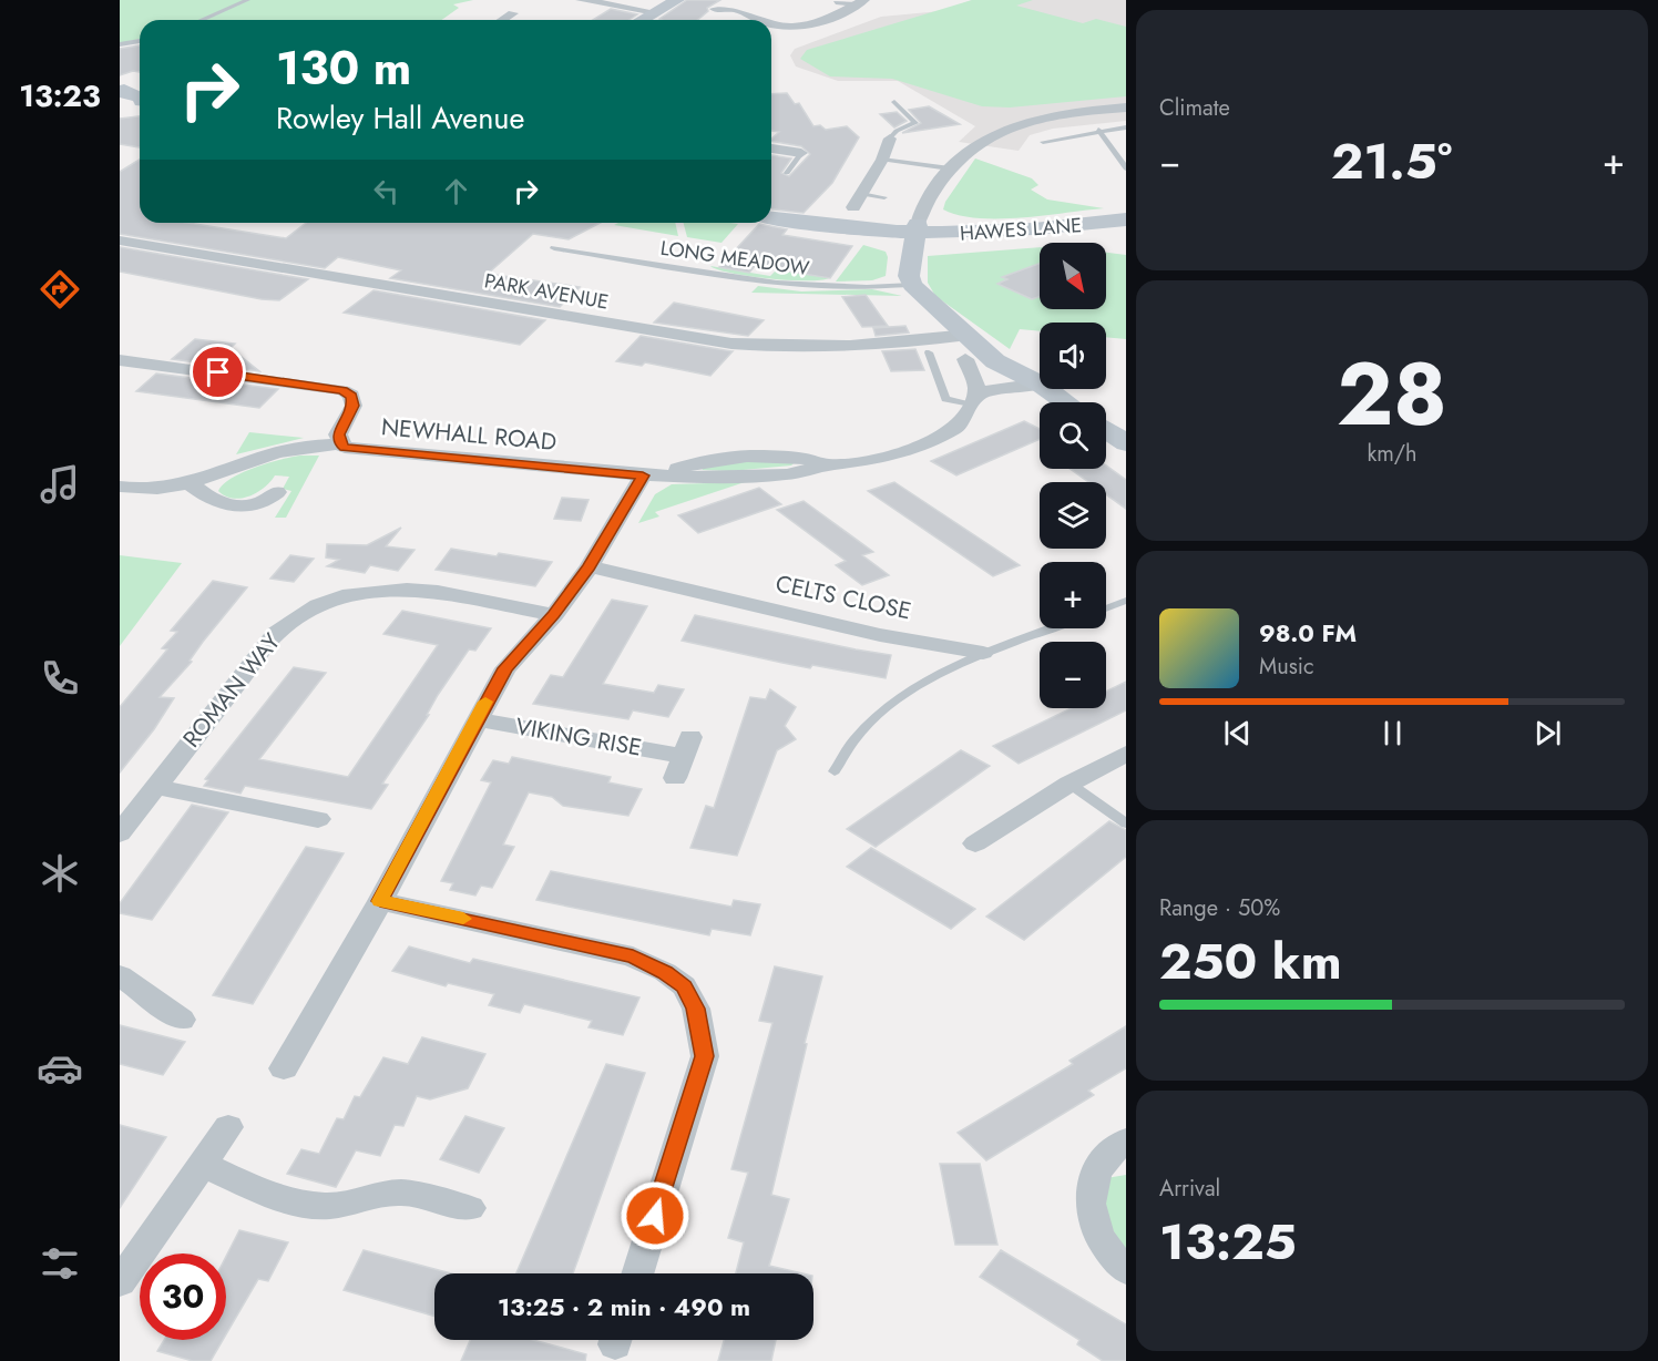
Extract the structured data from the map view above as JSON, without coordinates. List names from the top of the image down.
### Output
{
  "streets": {
    "main road": ["HAWES LANE"],
    "street": [
      "PARK AVENUE",
      "NEWHALL ROAD",
      "CELTS CLOSE",
      "ROMAN WAY",
      "VIKING RISE"
    ],
    "lane": ["LONG MEADOW"]
  },
  "north": "bottom right",
  "page": {
    "tabs": "13:23",
    "tile": [
      "Climate",
      ["28", "km/h"],
      ["Range · 50%", "250 km"],
      ["Arrival", "13:25"]
    ],
    "turn": ["130 m", "Rowley Hall Avenue"],
    "heat": ["−", "21.5°", "+"],
    "map_buttons": ["+", "−"],
    "song": ["98.0 FM", "Music"],
    "limit": "30",
    "trip": "13:25 · 2 min · 490 m"
  }
}
